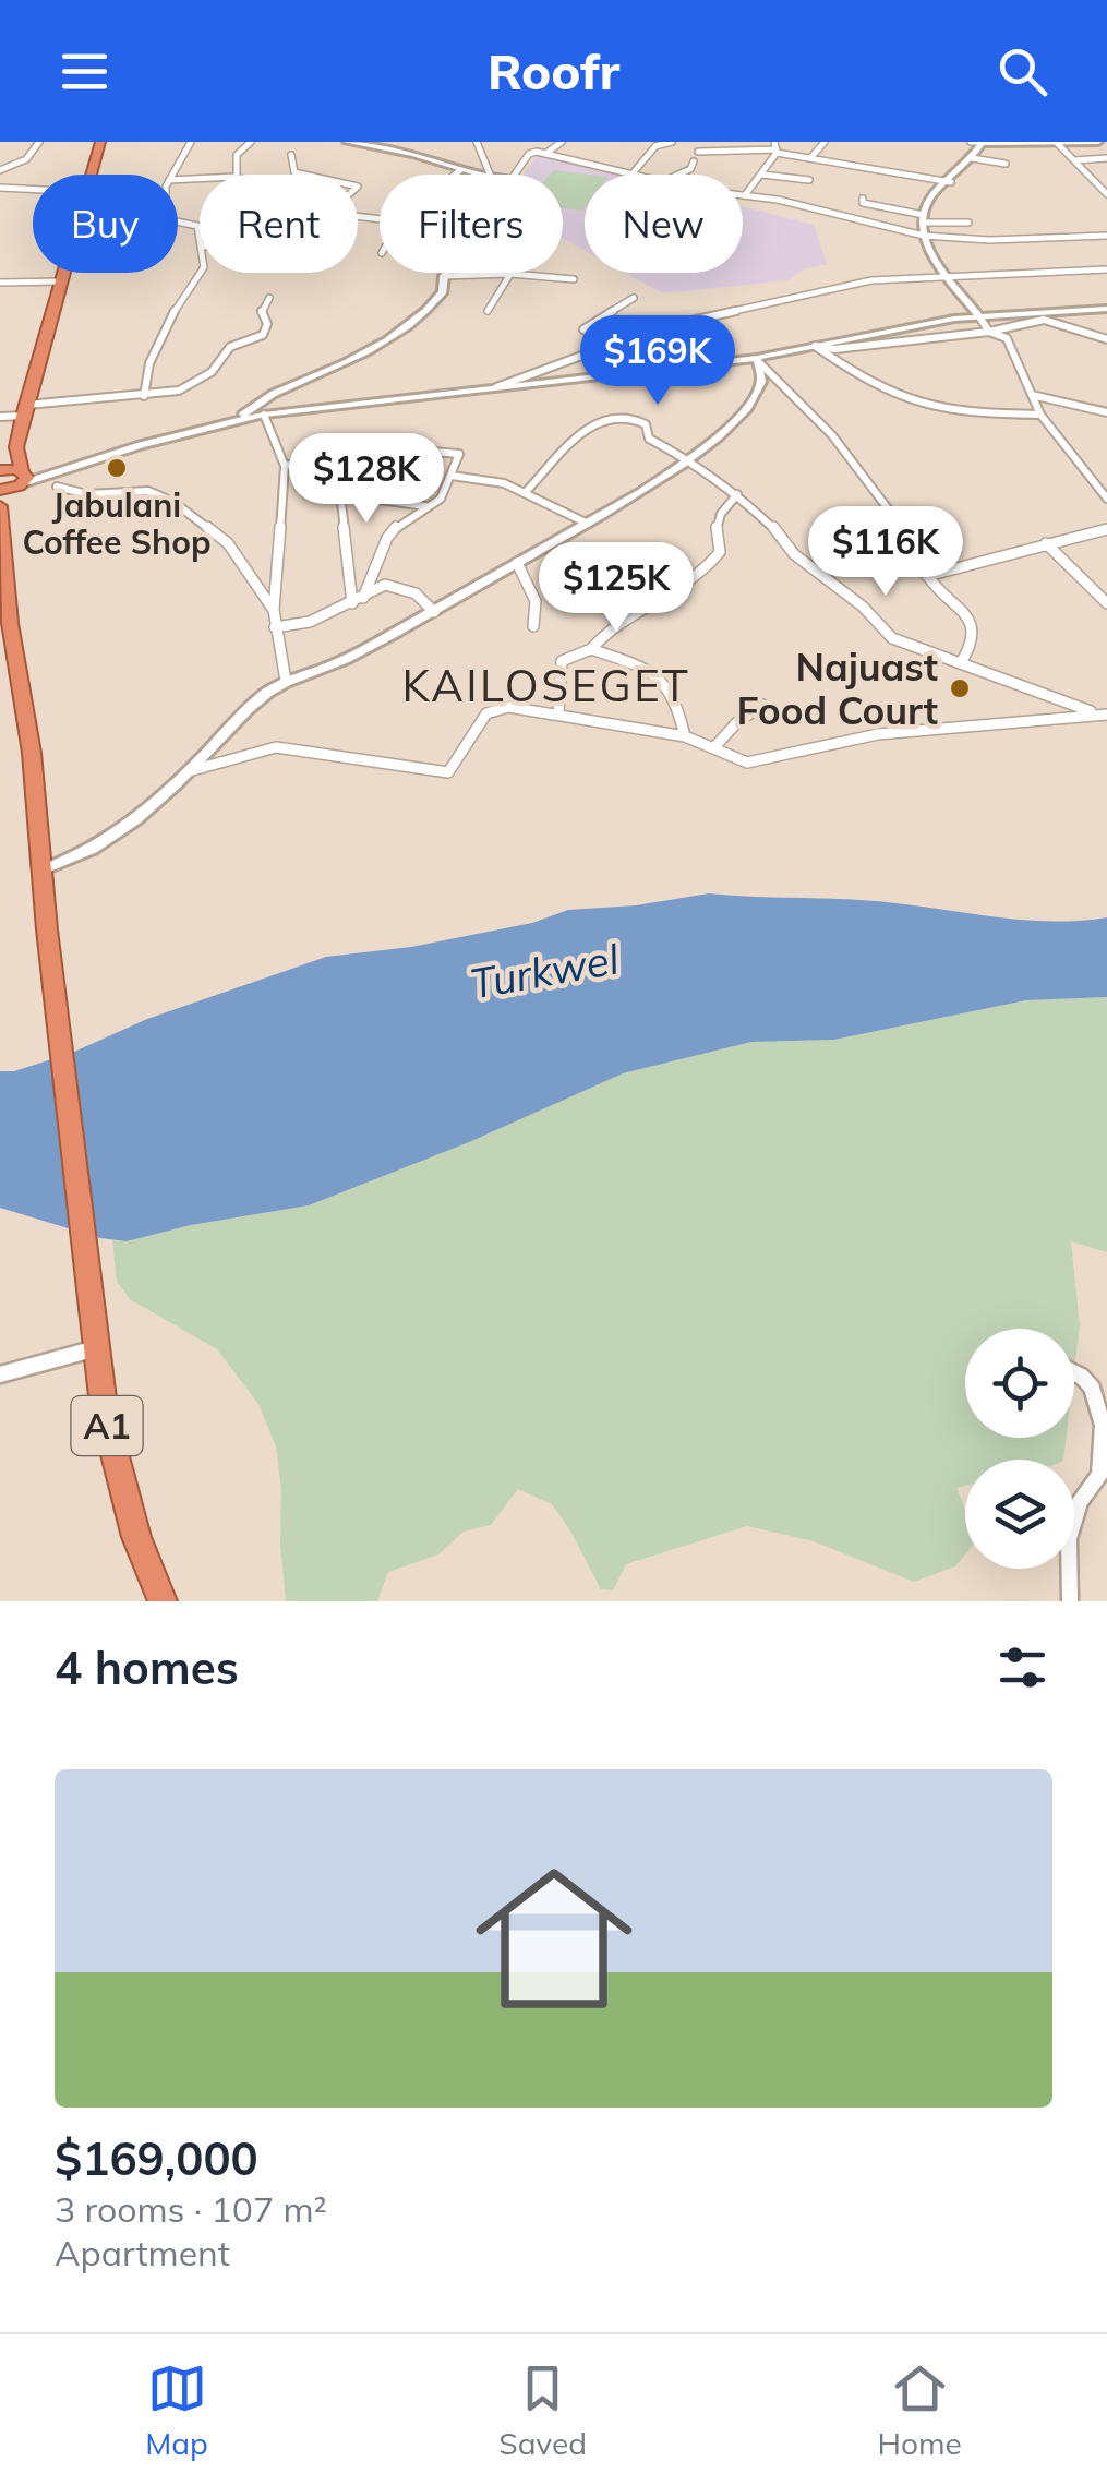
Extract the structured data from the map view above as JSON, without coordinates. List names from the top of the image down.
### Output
{
  "streets": {
    "highway": ["A1"]
  },
  "districts": ["KAILOSEGET"],
  "water": ["Turkwel"],
  "places": ["Jabulani Coffee Shop", "Najuast Food Court"],
  "page": {
    "header": "Roofr",
    "chip": [
      "Buy",
      "Rent",
      "Filters",
      "New"
    ],
    "price": [
      "$169K",
      "$128K",
      "$116K",
      "$125K"
    ],
    "heading": "4 homes",
    "list": [
      {
        "name": "$169,000",
        "note": "3 rooms · 107 m² · Apartment"
      }
    ],
    "tabs": ["Map", "Saved", "Home"]
  }
}
